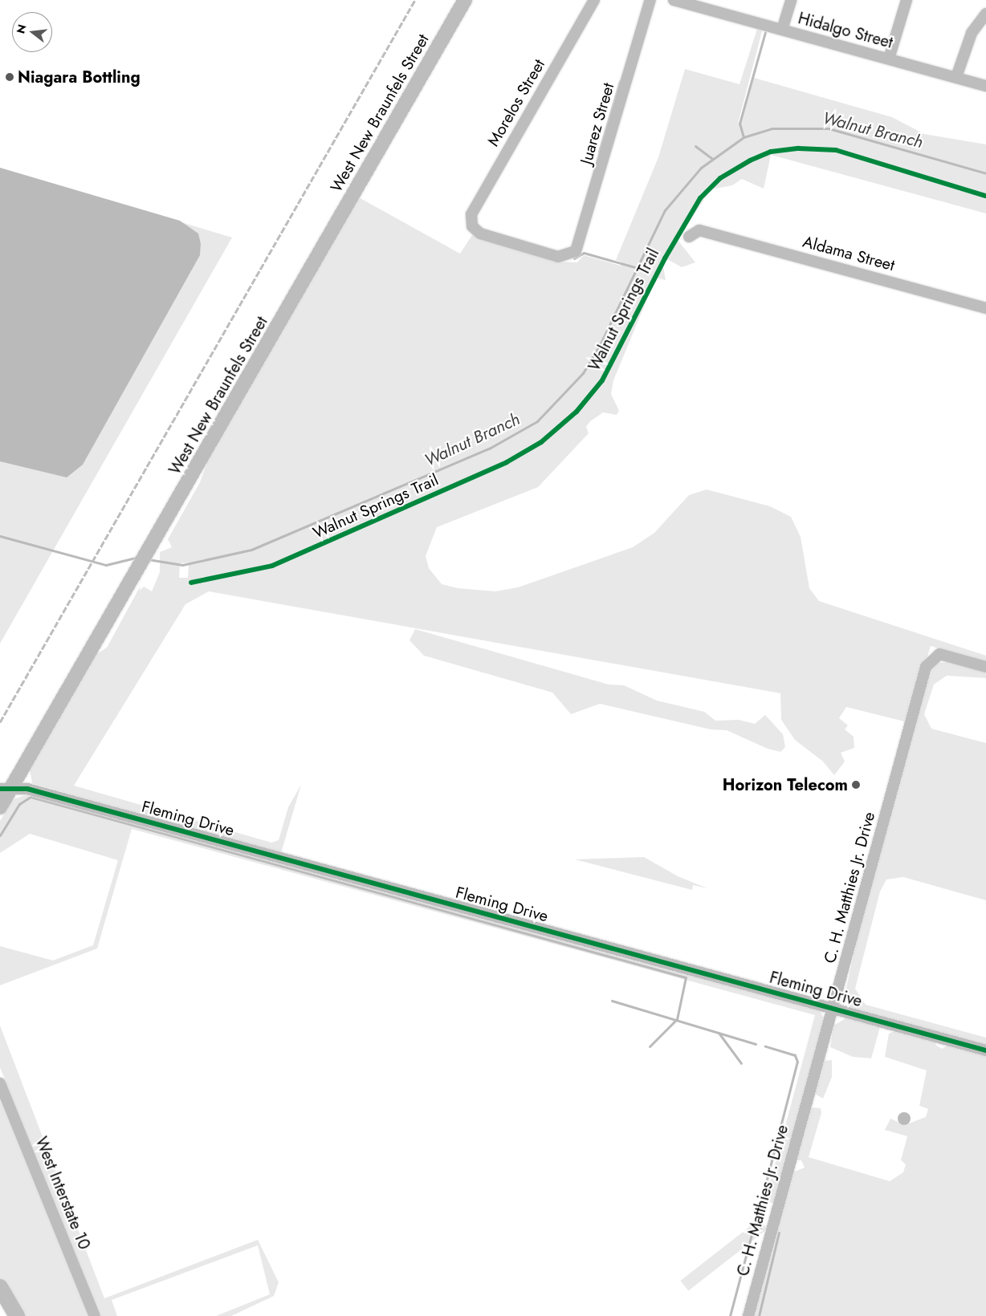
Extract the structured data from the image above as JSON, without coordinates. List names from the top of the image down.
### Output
{
  "streets": {
    "main road": ["West New Braunfels Street"],
    "street": [
      "Hidalgo Street",
      "Morelos Street",
      "Juarez Street",
      "Aldama Street",
      "Fleming Drive",
      "C. H. Matthies Jr. Drive",
      "West Interstate 10"
    ],
    "cycle path": ["Walnut Springs Trail"]
  },
  "crossings": [
    ["Morelos Street", "Juarez Street"],
    ["West New Braunfels Street", "Fleming Drive"],
    ["Fleming Drive", "C. H. Matthies Jr. Drive"]
  ],
  "water": ["Walnut Branch"],
  "places": ["Niagara Bottling", "Horizon Telecom"],
  "north": "left"
}
